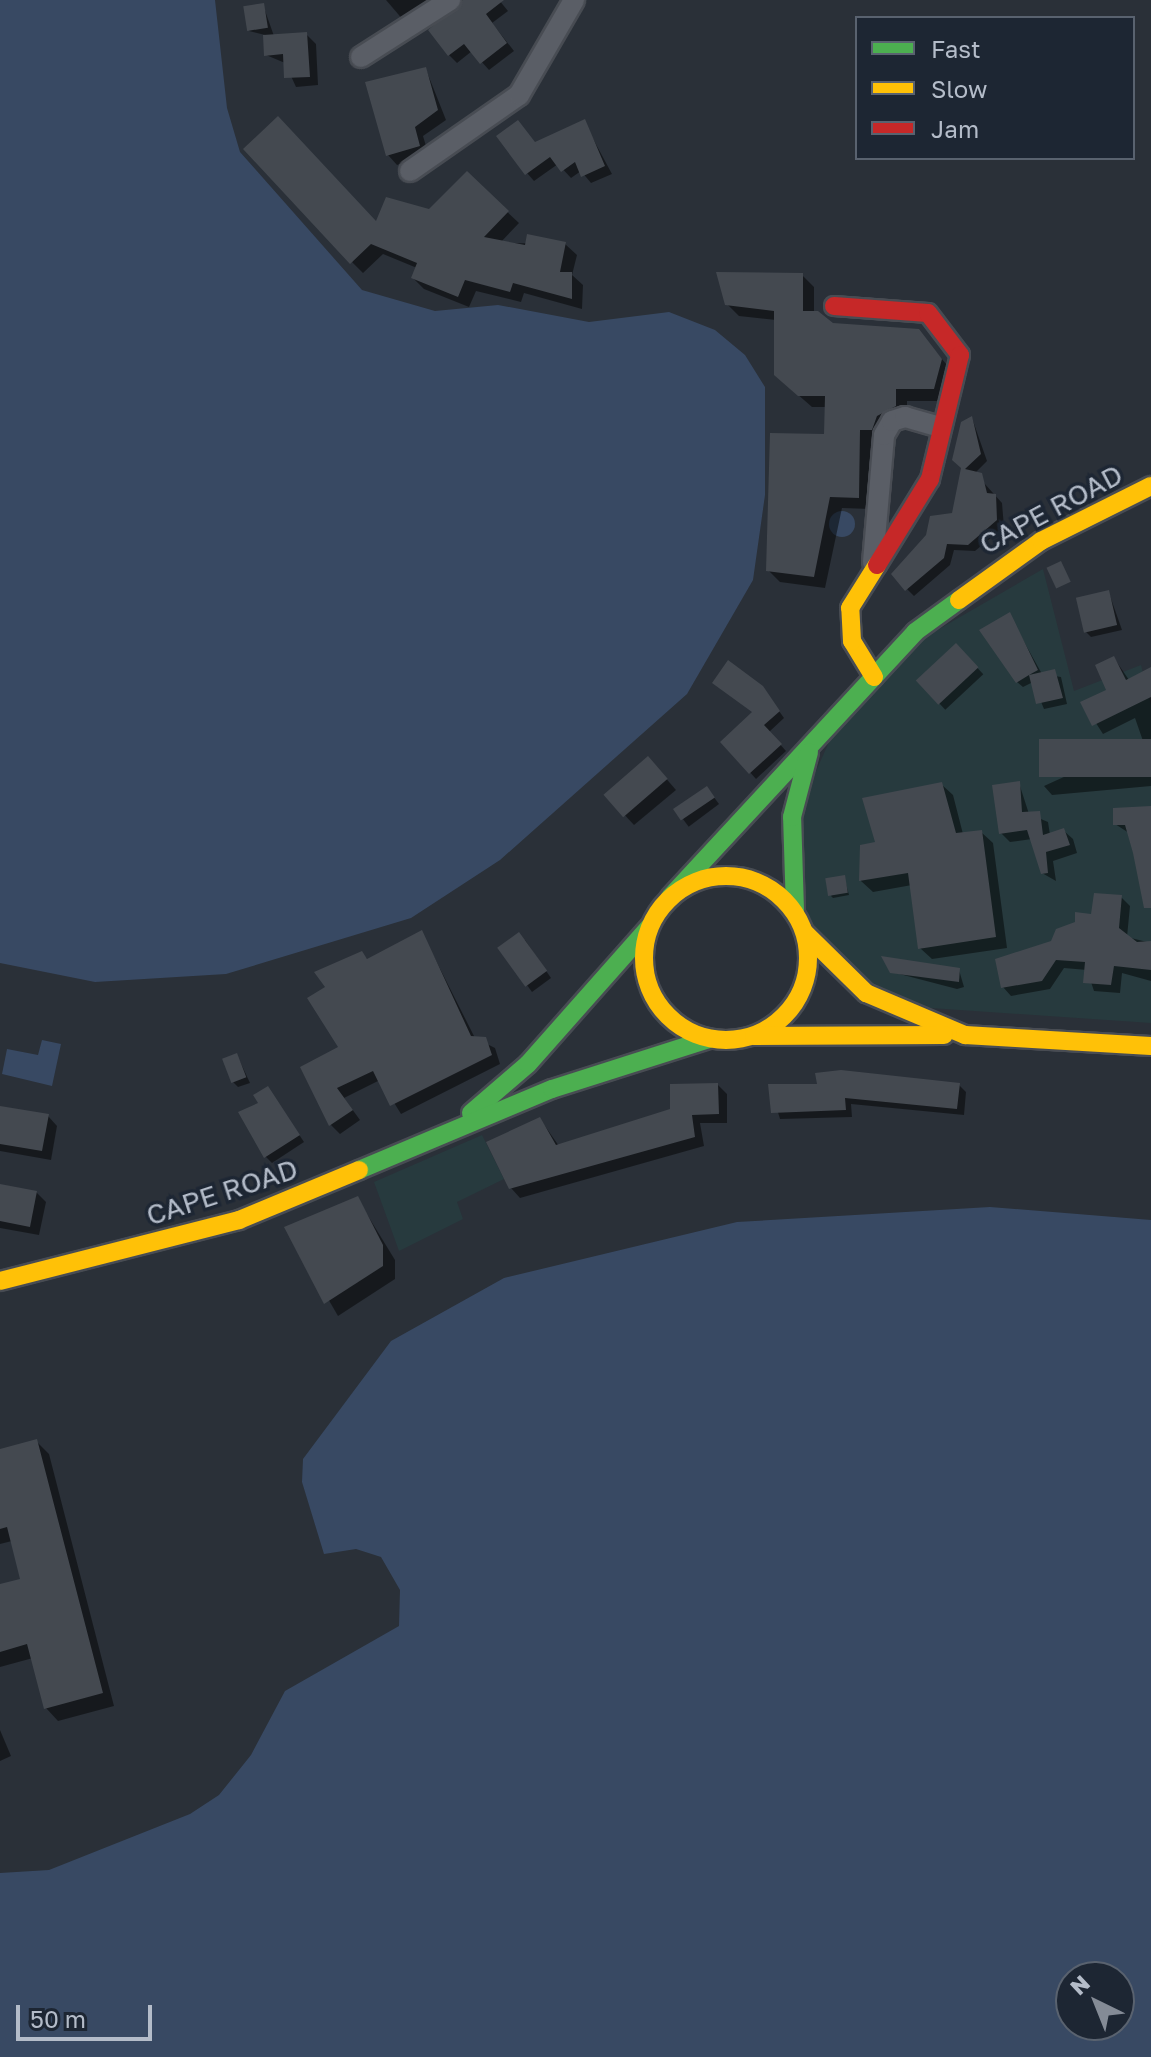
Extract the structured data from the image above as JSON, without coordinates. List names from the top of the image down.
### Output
{
  "streets": {
    "main road": ["CAPE ROAD"]
  },
  "legend": ["Fast", "Slow", "Jam"],
  "scale_bar": "50 m",
  "north": "top left"
}
